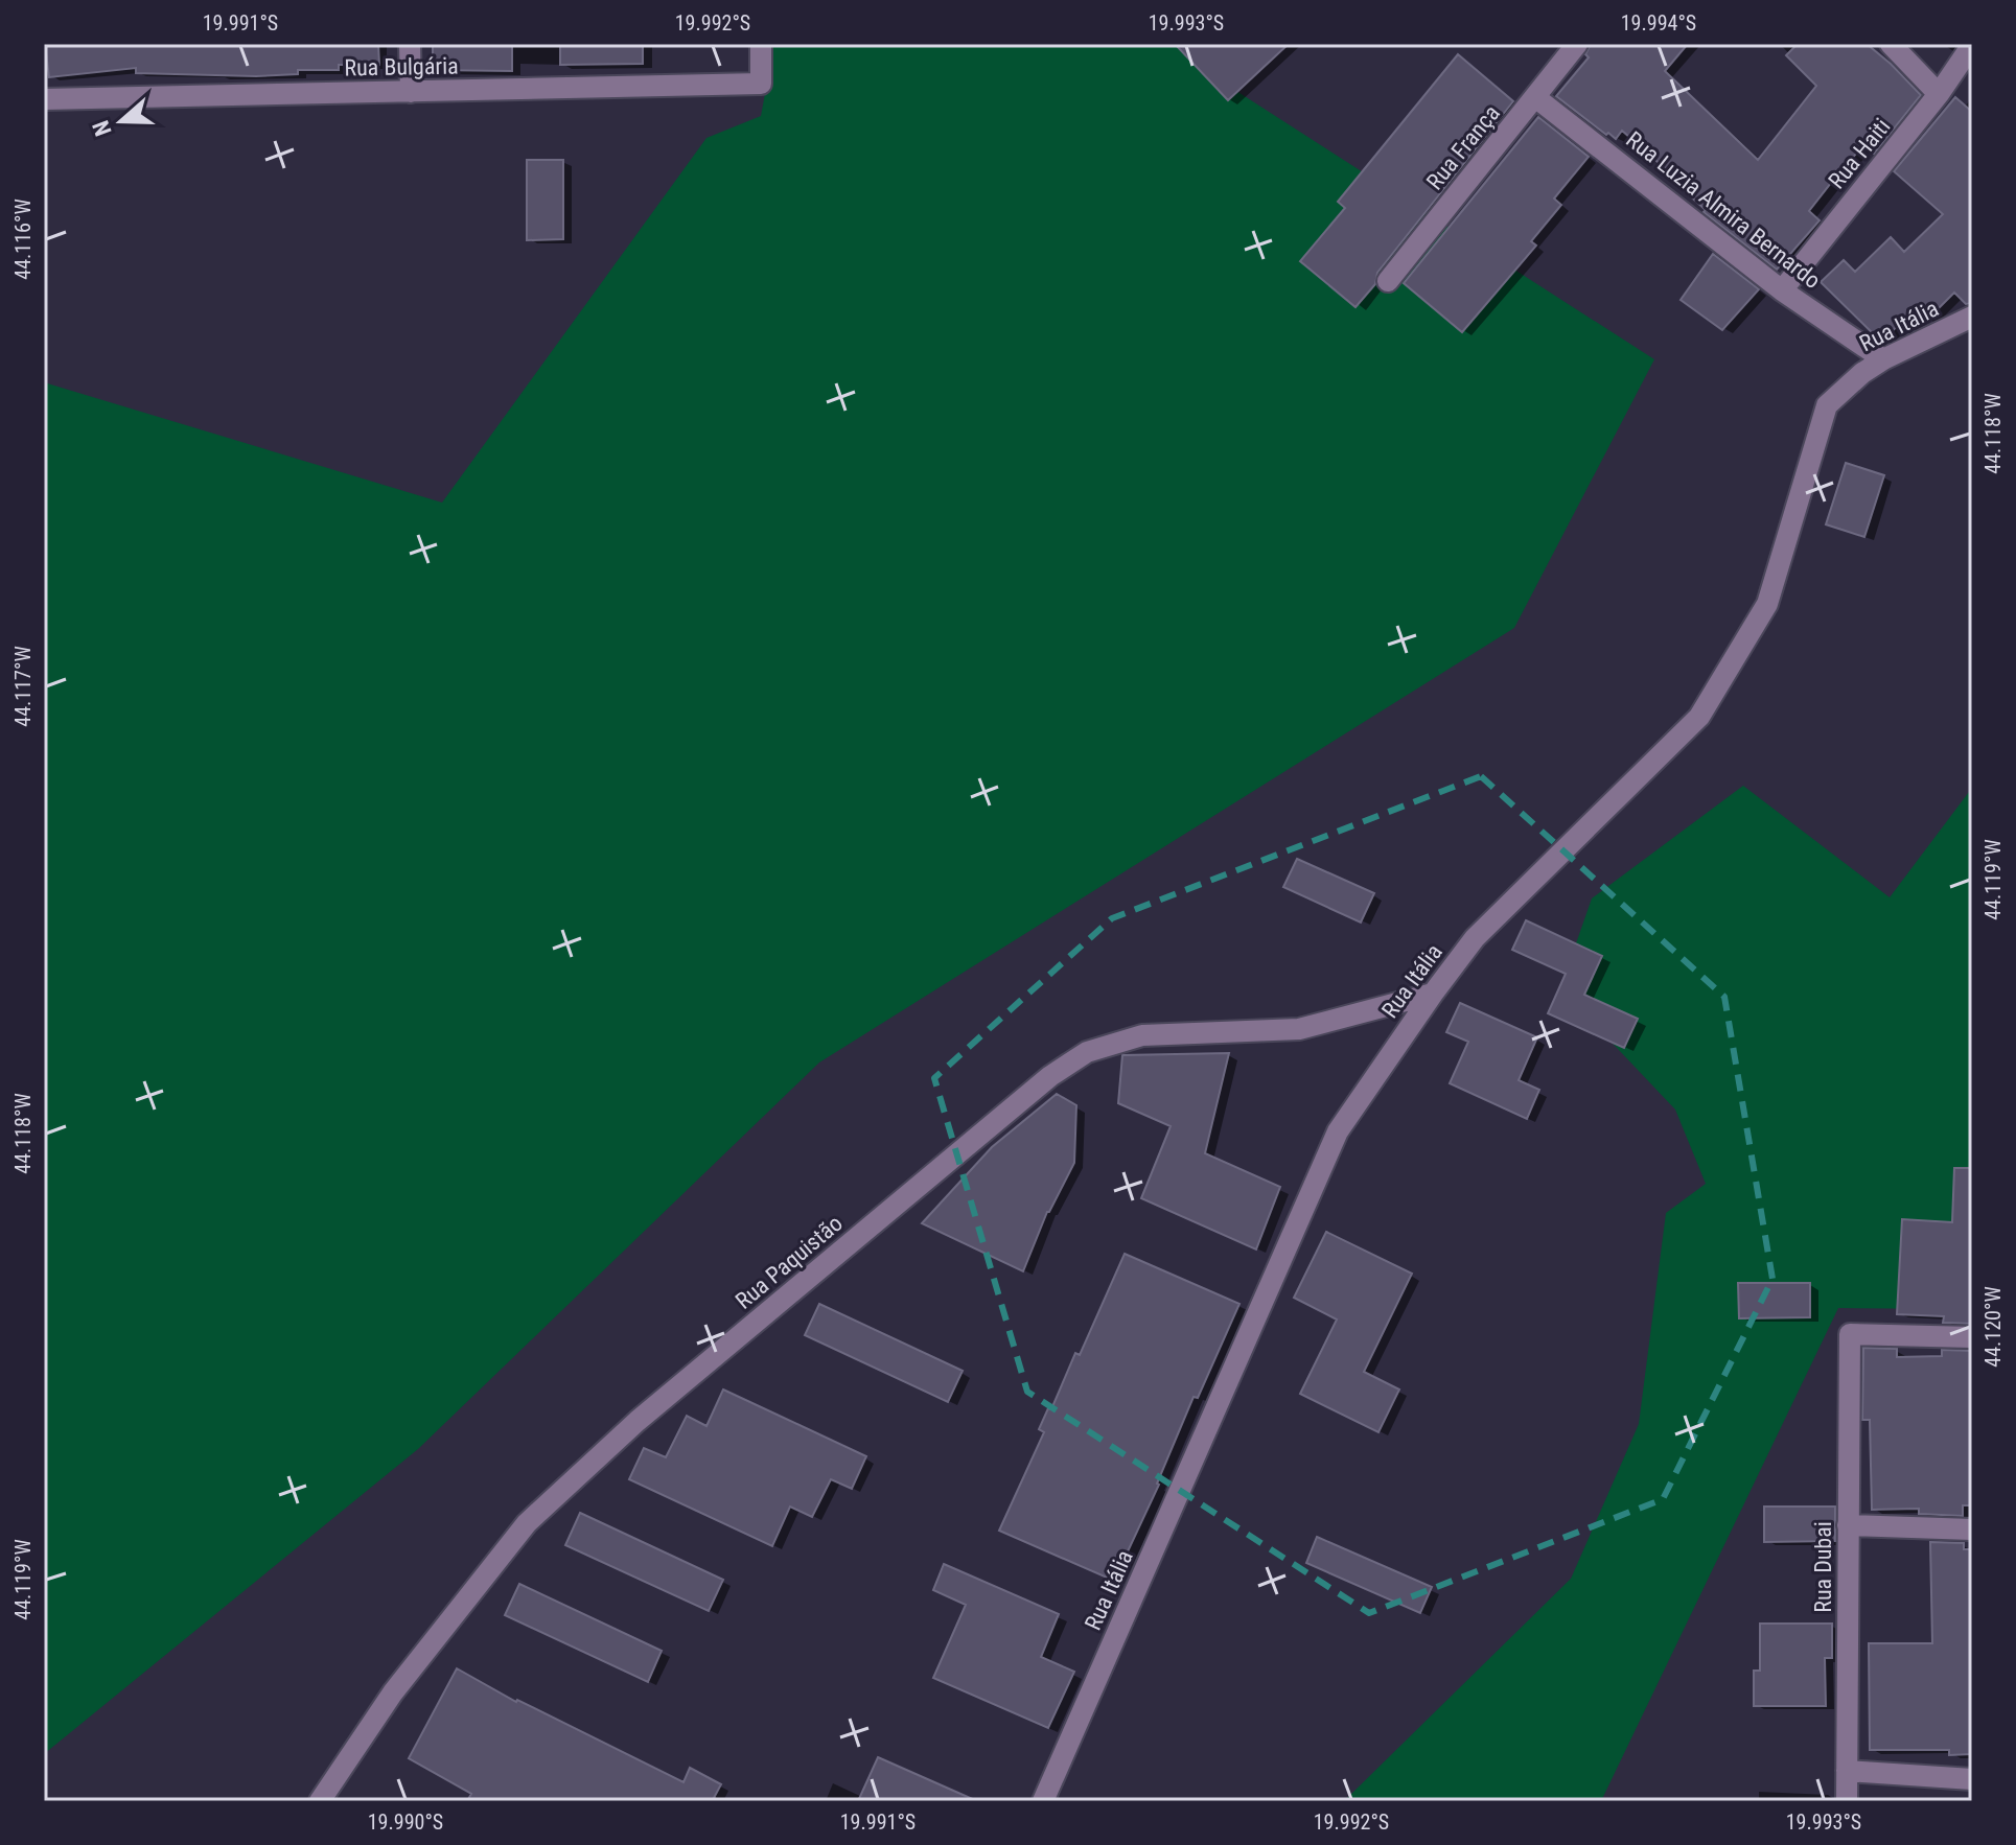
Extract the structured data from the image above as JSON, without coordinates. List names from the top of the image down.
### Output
{
  "streets": {
    "street": [
      "Rua Bulgária",
      "Rua França",
      "Rua Haiti",
      "Rua Luzia Almira Bernardo",
      "Rua Itália",
      "Rua Paquistão",
      "Rua Dubai"
    ]
  },
  "crossings": [
    ["Rua França", "Rua Luzia Almira Bernardo"],
    ["Rua Haiti", "Rua Luzia Almira Bernardo"],
    ["Rua Luzia Almira Bernardo", "Rua Itália"],
    ["Rua Itália", "Rua Paquistão"]
  ],
  "north": "left",
  "coordinates": [
    "19.991°S",
    "19.992°S",
    "19.993°S",
    "19.994°S",
    "44.116°W",
    "44.118°W",
    "44.117°W",
    "44.119°W",
    "44.120°W",
    "19.990°S"
  ]
}
